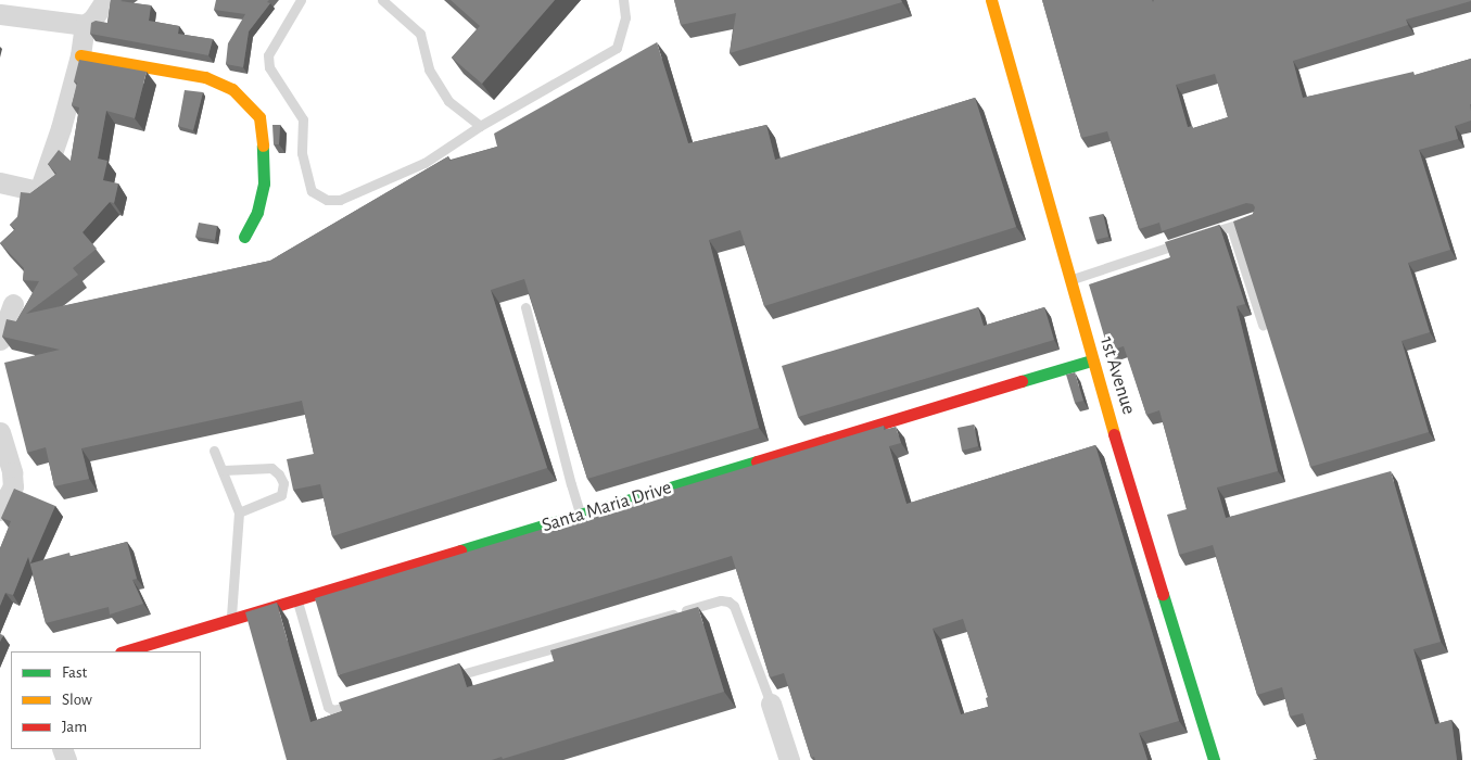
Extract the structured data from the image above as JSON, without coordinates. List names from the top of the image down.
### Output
{
  "streets": {
    "street": ["1st Avenue", "Santa Maria Drive"]
  },
  "crossings": [
    ["1st Avenue", "Santa Maria Drive"]
  ],
  "legend": ["Fast", "Slow", "Jam"]
}
